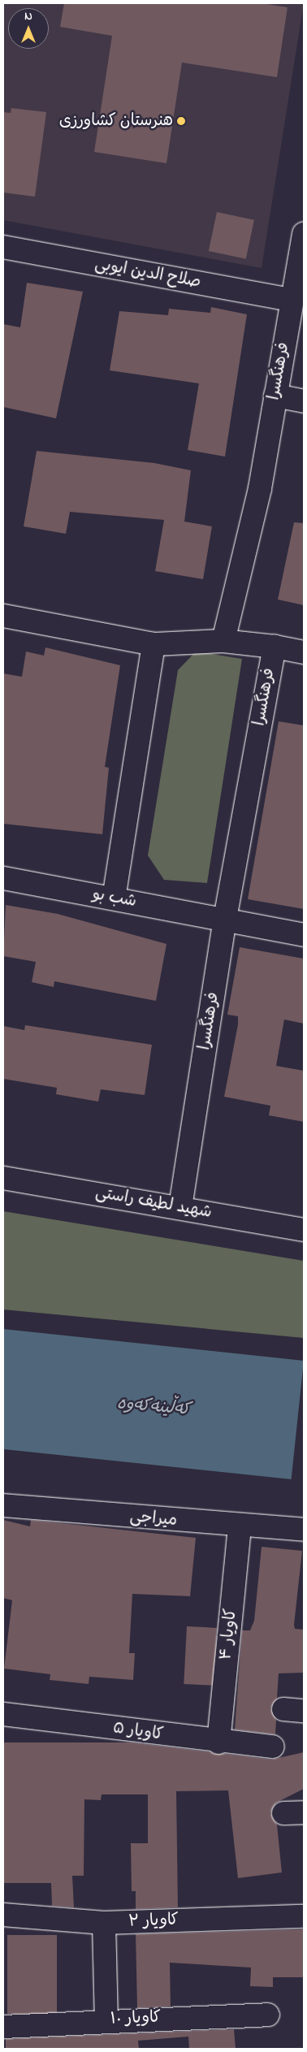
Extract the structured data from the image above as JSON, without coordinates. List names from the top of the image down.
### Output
{
  "streets": {
    "street": [
      "صلاح الدین ایوبی",
      "فرهنگسرا",
      "شب بو",
      "شهید لطیف راستی",
      "میراجی",
      "کاویار ۴",
      "کاویار ۵",
      "کاویار ۲",
      "کاویار ۱۰"
    ]
  },
  "crossings": [
    ["صلاح الدین ایوبی", "فرهنگسرا"],
    ["فرهنگسرا", "شب بو"],
    ["فرهنگسرا", "شهید لطیف راستی"],
    ["میراجی", "کاویار ۴"],
    ["کاویار ۴", "کاویار ۵"]
  ],
  "water": ["کەڵینەکەوە"],
  "places": ["هنرستان کشاورزی"],
  "north": "top"
}
